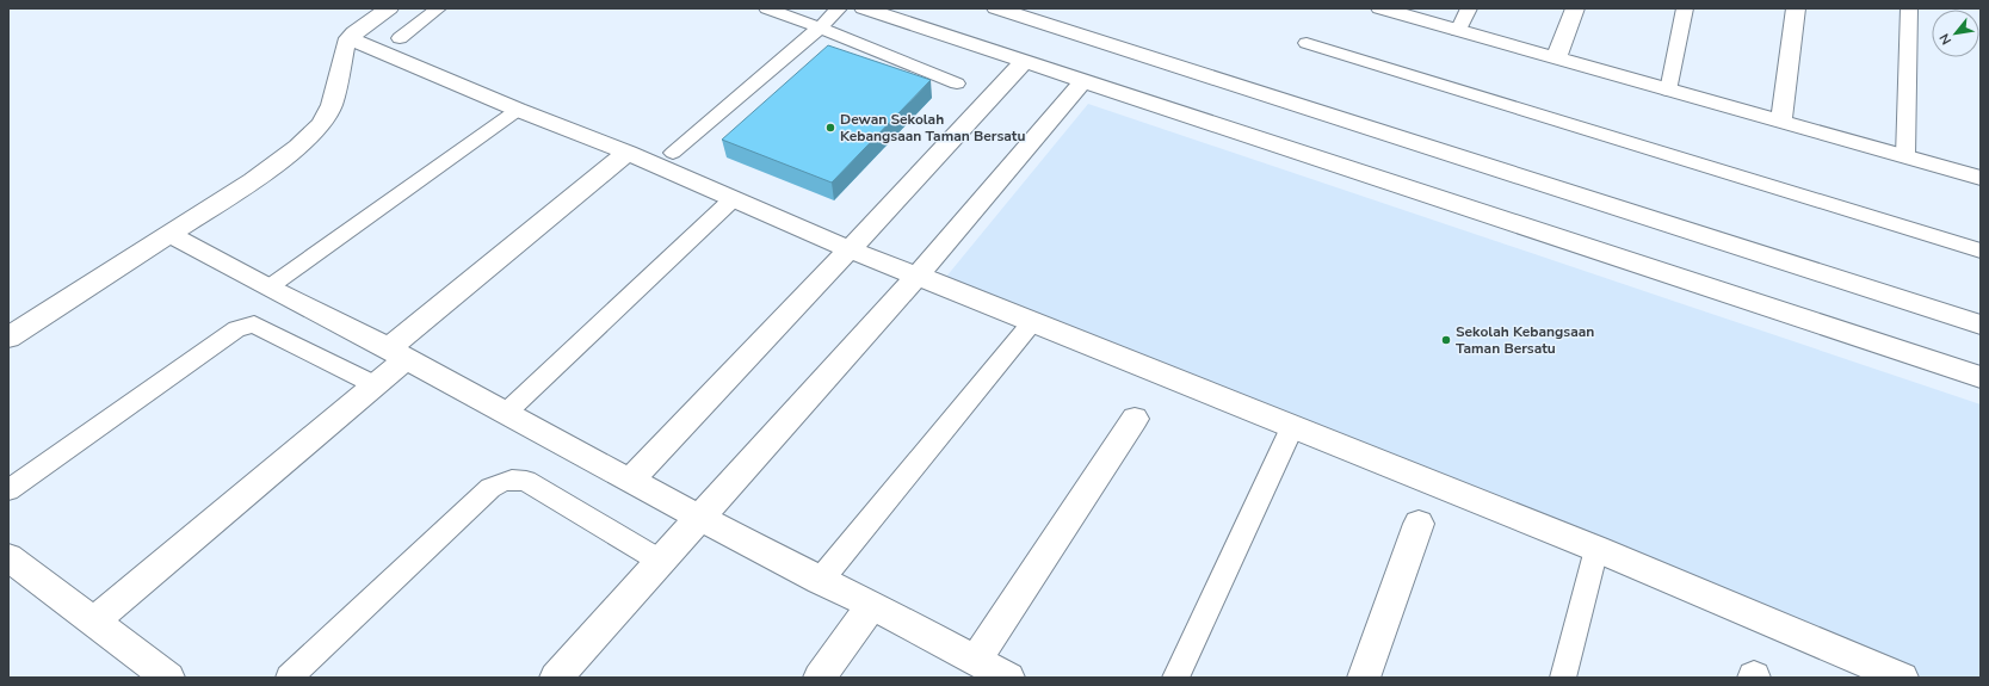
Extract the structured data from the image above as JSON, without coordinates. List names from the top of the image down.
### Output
{
  "places": ["Dewan Sekolah Kebangsaan Taman Bersatu", "Sekolah Kebangsaan Taman Bersatu"],
  "north": "bottom left"
}
